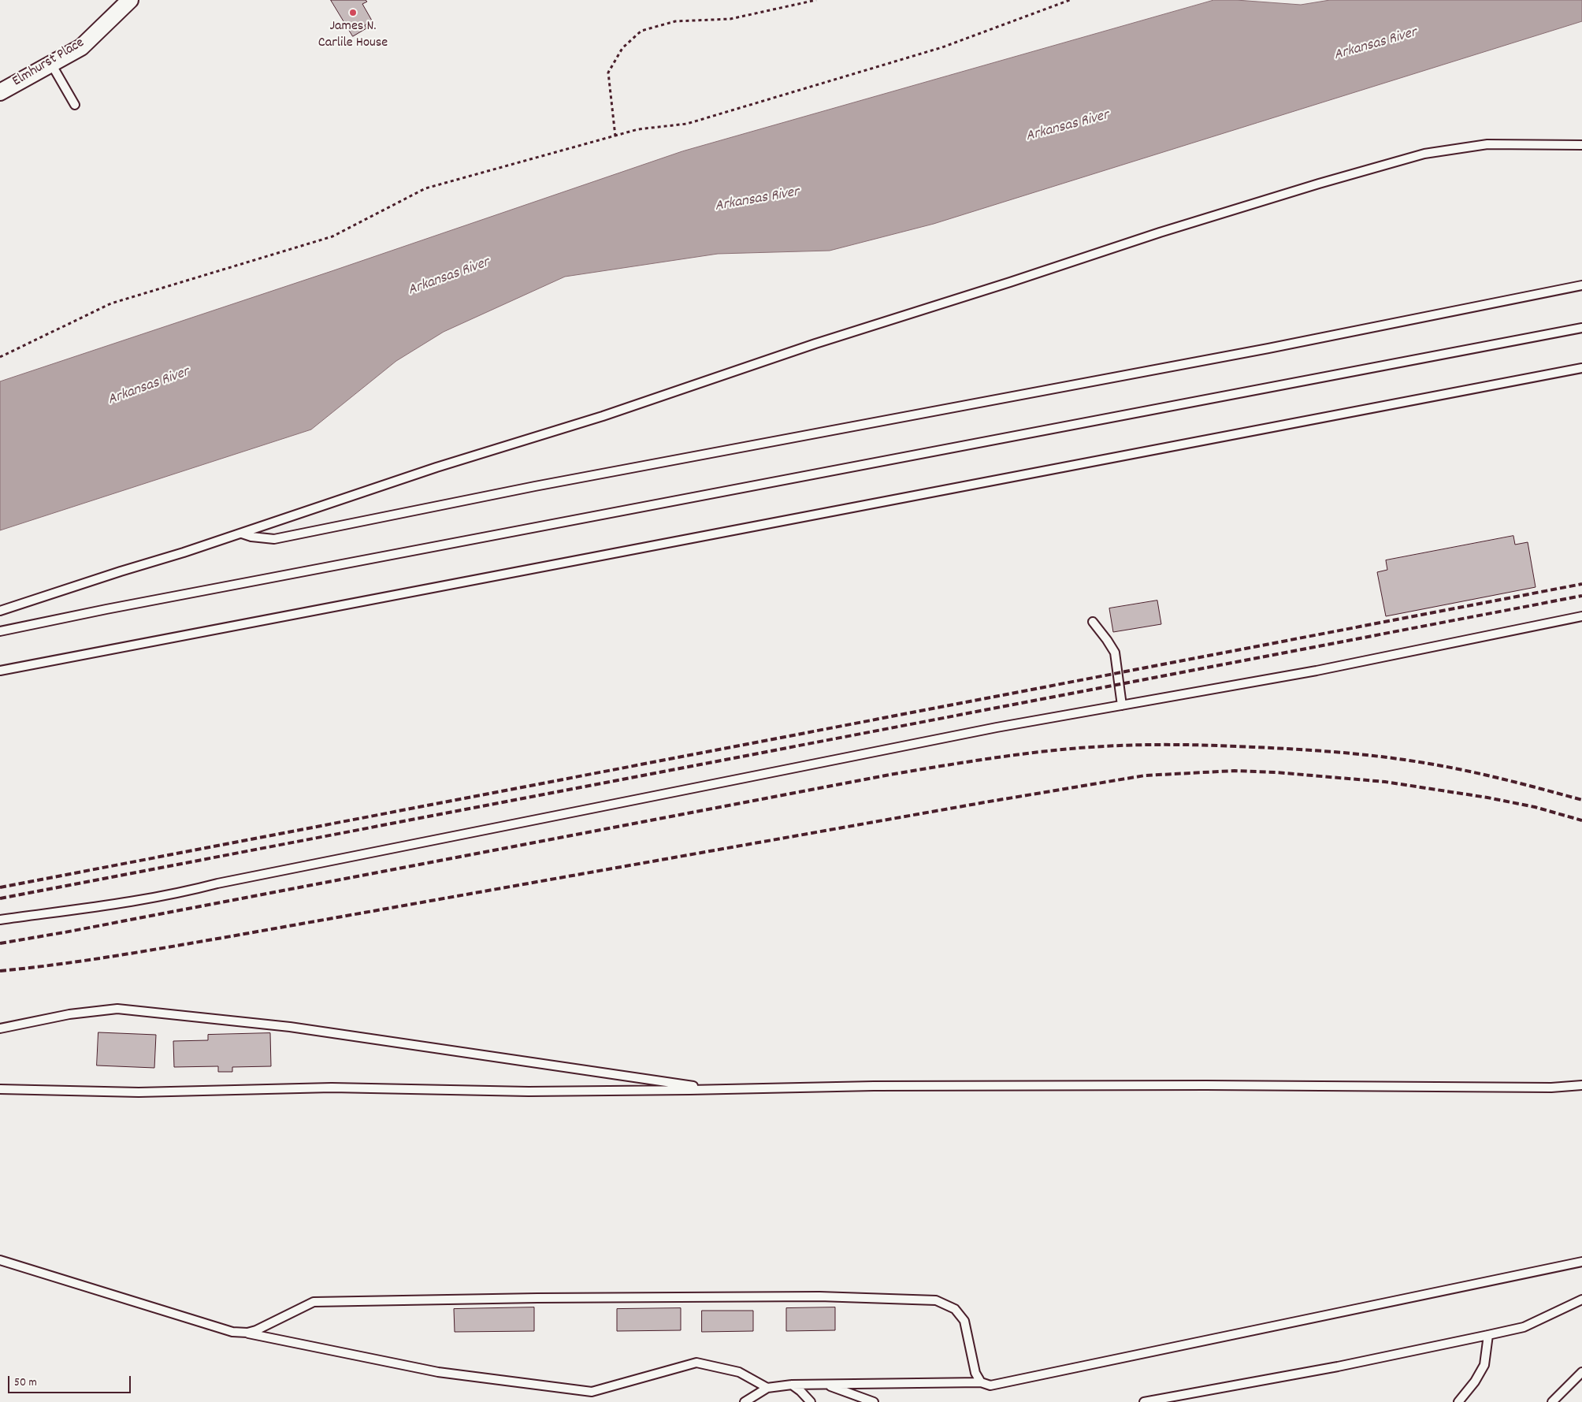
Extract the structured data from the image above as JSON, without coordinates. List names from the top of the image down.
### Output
{
  "streets": {
    "street": ["Elmhurst Place"]
  },
  "water": ["Arkansas River"],
  "places": ["James N. Carlile House"],
  "scale_bar": "50 m"
}
